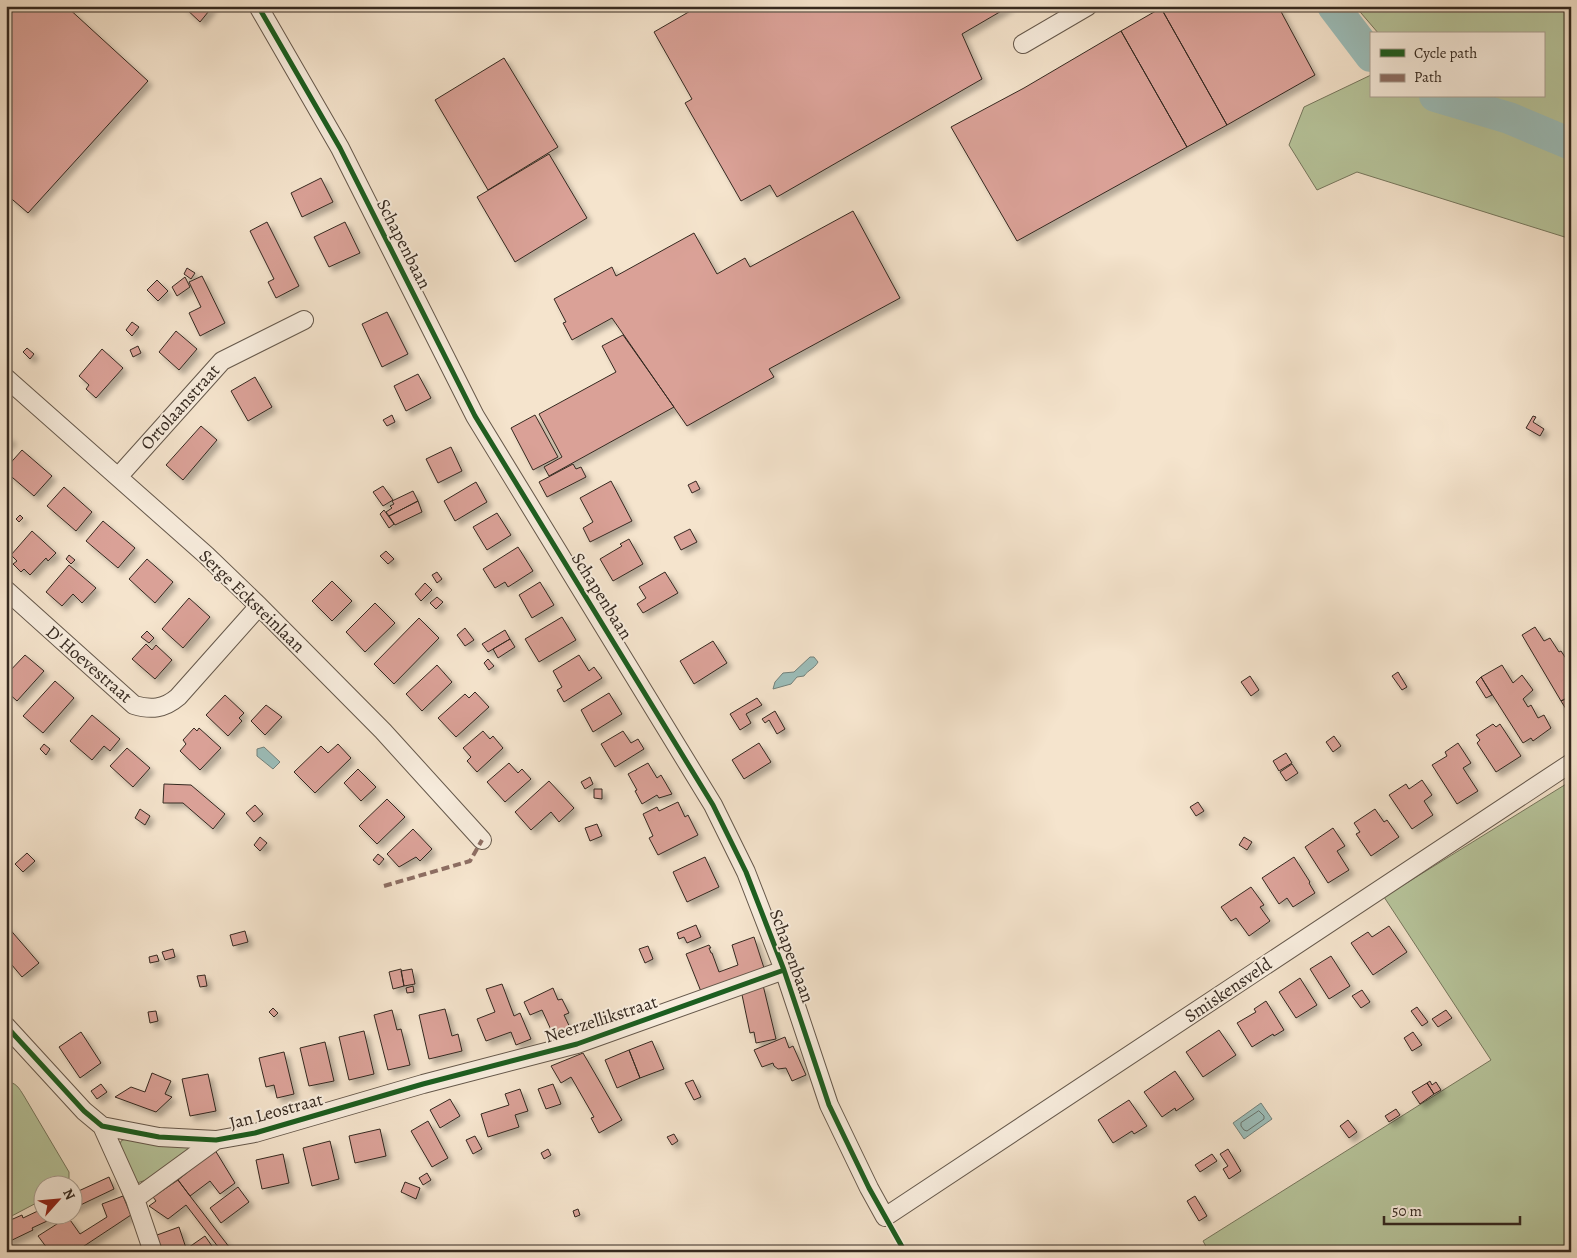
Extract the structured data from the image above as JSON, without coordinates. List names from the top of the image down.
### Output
{
  "streets": {
    "street": [
      "Schapenbaan",
      "Ortolaanstraat",
      "Serge Ecksteinlaan",
      "D' Hoevestraat",
      "Smiskensveld",
      "Neerzellikstraat",
      "Jan Leostraat"
    ]
  },
  "crossings": [
    ["Schapenbaan", "Smiskensveld"],
    ["Schapenbaan", "Neerzellikstraat"],
    ["Ortolaanstraat", "Serge Ecksteinlaan"],
    ["Serge Ecksteinlaan", "D' Hoevestraat"],
    ["Neerzellikstraat", "Jan Leostraat"]
  ],
  "legend": ["Cycle path", "Path"],
  "scale_bar": "50 m",
  "north": "top right"
}
